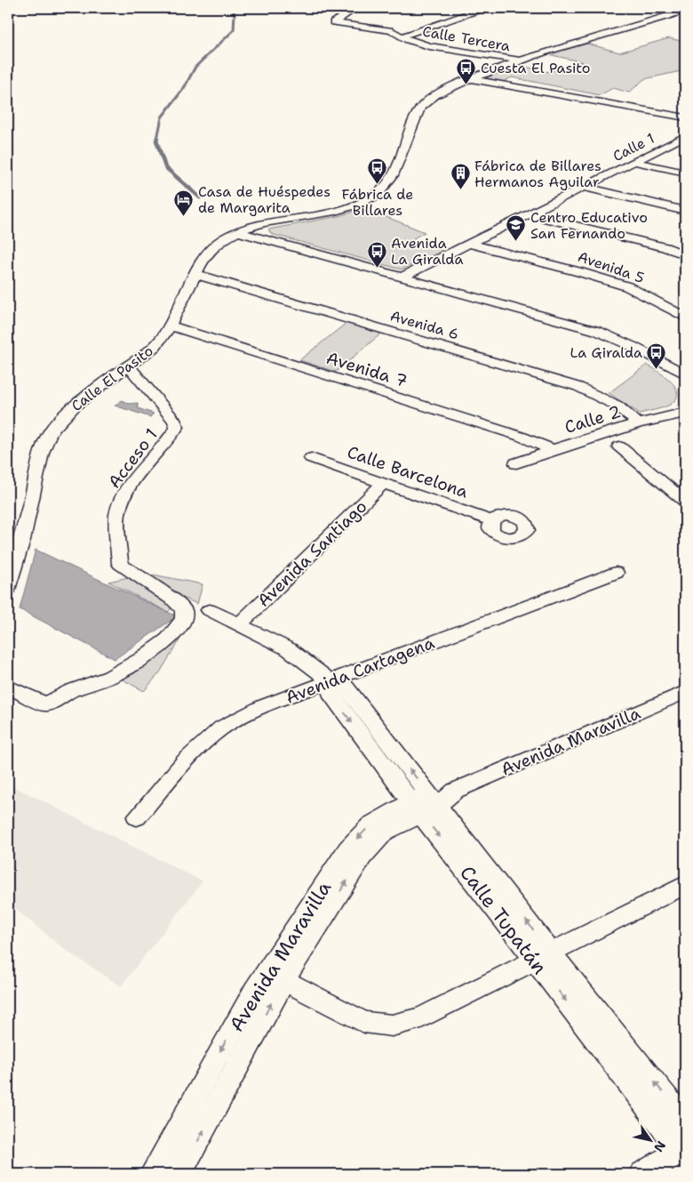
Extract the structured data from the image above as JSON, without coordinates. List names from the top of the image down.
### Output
{
  "streets": {
    "street": [
      "Calle Tercera",
      "Calle 1",
      "Avenida 5",
      "Avenida 6",
      "Avenida 7",
      "Calle El Pasito",
      "Calle 2",
      "Acceso 1",
      "Calle Barcelona",
      "Avenida Santiago",
      "Avenida Cartagena",
      "Avenida Maravilla",
      "Calle Tupatán"
    ]
  },
  "crossings": [
    ["Calle Tercera", "Calle El Pasito"],
    ["Calle 1", "Avenida 5"],
    ["Avenida 6", "Calle El Pasito"],
    ["Avenida 6", "Calle 2"],
    ["Avenida 7", "Calle El Pasito"],
    ["Avenida 7", "Calle 2"],
    ["Calle El Pasito", "Acceso 1"],
    ["Calle Barcelona", "Avenida Santiago"],
    ["Avenida Cartagena", "Calle Tupatán"],
    ["Avenida Maravilla", "Calle Tupatán"]
  ],
  "places": {
    "bus stop": [
      "Cuesta El Pasito",
      "Fábrica de Billares",
      "Avenida La Giralda",
      "La Giralda"
    ],
    "building": ["Fábrica de Billares Hermanos Aguilar"],
    "hotel": ["Casa de Huéspedes de Margarita"],
    "school or university": ["Centro Educativo San Fernando"]
  },
  "north": "bottom right"
}
